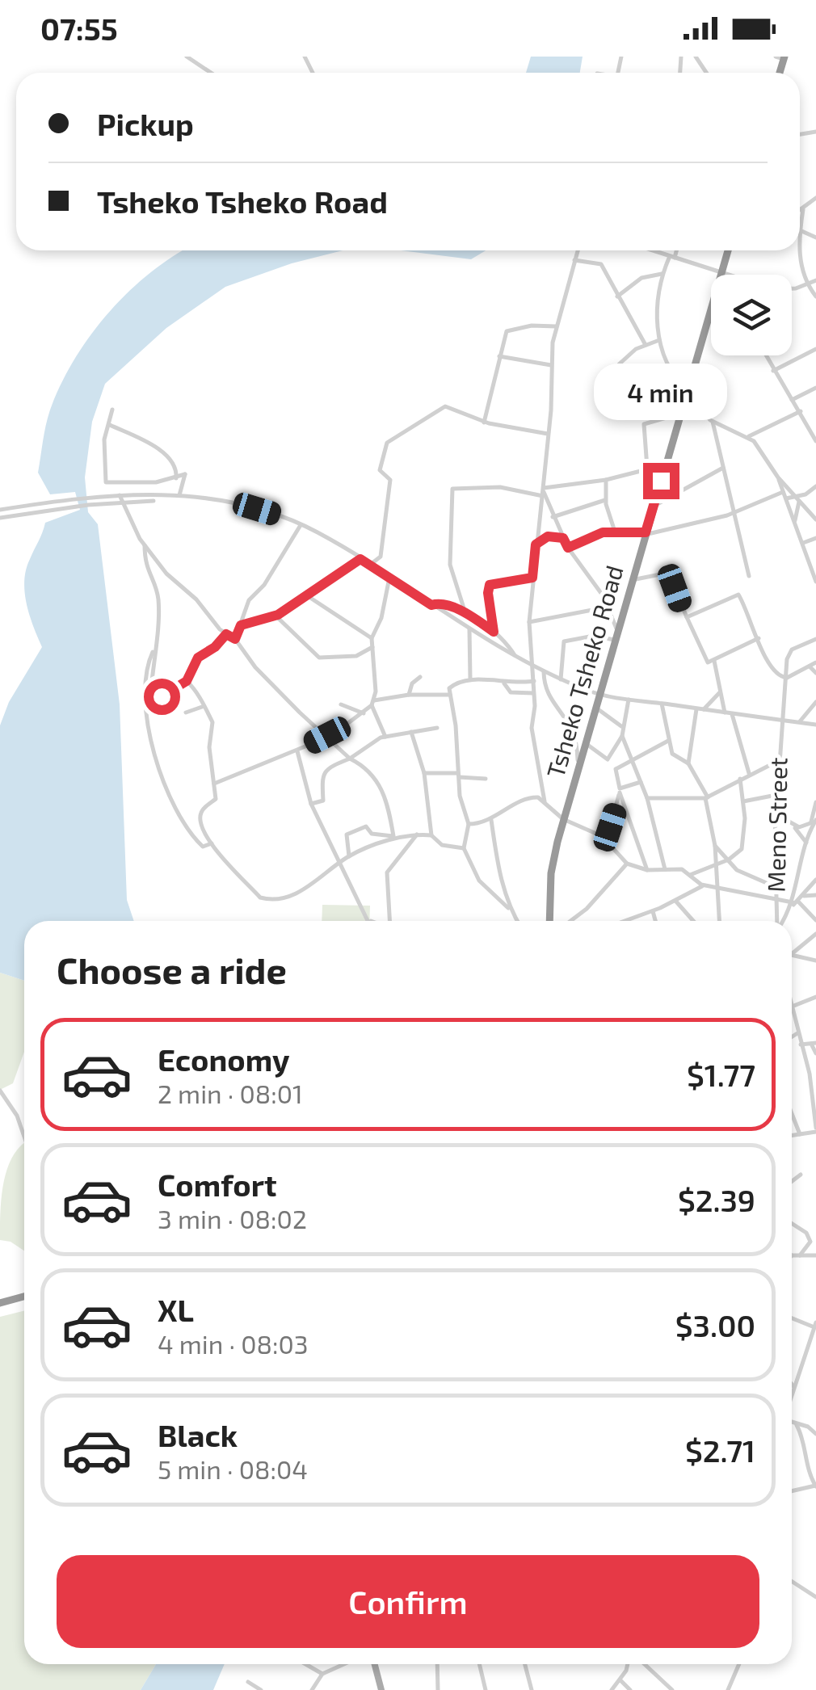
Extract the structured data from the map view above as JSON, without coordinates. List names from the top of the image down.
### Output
{
  "streets": {
    "highway": ["Tsheko Tsheko Road"],
    "street": ["Meno Street"]
  },
  "page": {
    "status": "07:55",
    "banner": ["Pickup", "Tsheko Tsheko Road"],
    "bubble": "4 min",
    "heading": "Choose a ride",
    "list": [
      {
        "name": "Economy",
        "note": "2 min · 08:01",
        "value": "$1.77"
      },
      {
        "name": "Comfort",
        "note": "3 min · 08:02",
        "value": "$2.39"
      },
      {
        "name": "XL",
        "note": "4 min · 08:03",
        "value": "$3.00"
      },
      {
        "name": "Black",
        "note": "5 min · 08:04",
        "value": "$2.71"
      }
    ],
    "buttons": "Confirm"
  }
}
